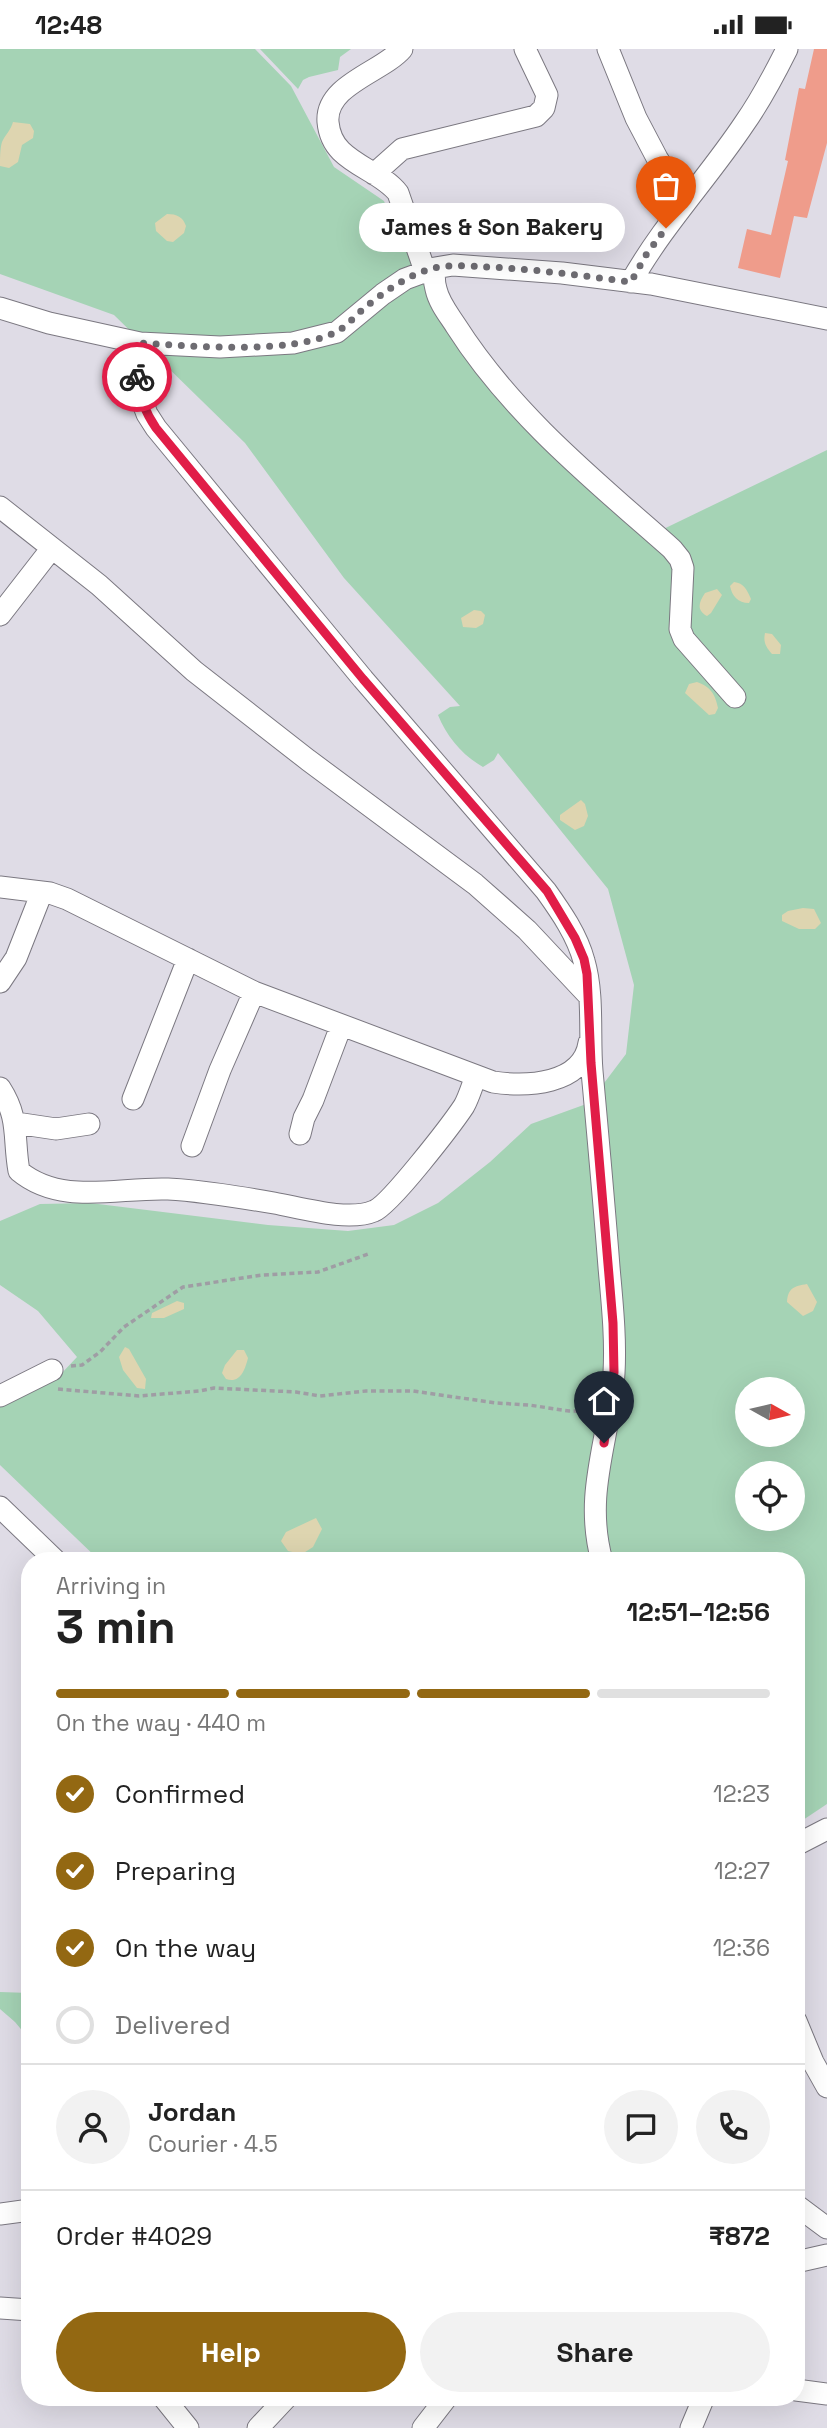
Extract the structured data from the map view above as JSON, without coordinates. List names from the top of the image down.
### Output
{
  "places": ["James & Son Bakery"],
  "north": "right",
  "page": {
    "status": "12:48",
    "bubble": "James & Son Bakery",
    "heading": ["3 min", "Arriving in", "12:51–12:56"],
    "panel": [
      "Jordan",
      "Courier · 4.5",
      "Order #4029",
      "₹872"
    ],
    "bar": "On the way · 440 m",
    "list": [
      ["Confirmed", "12:23"],
      ["Preparing", "12:27"],
      ["On the way", "12:36"],
      "Delivered"
    ],
    "buttons": ["Help", "Share"]
  }
}
